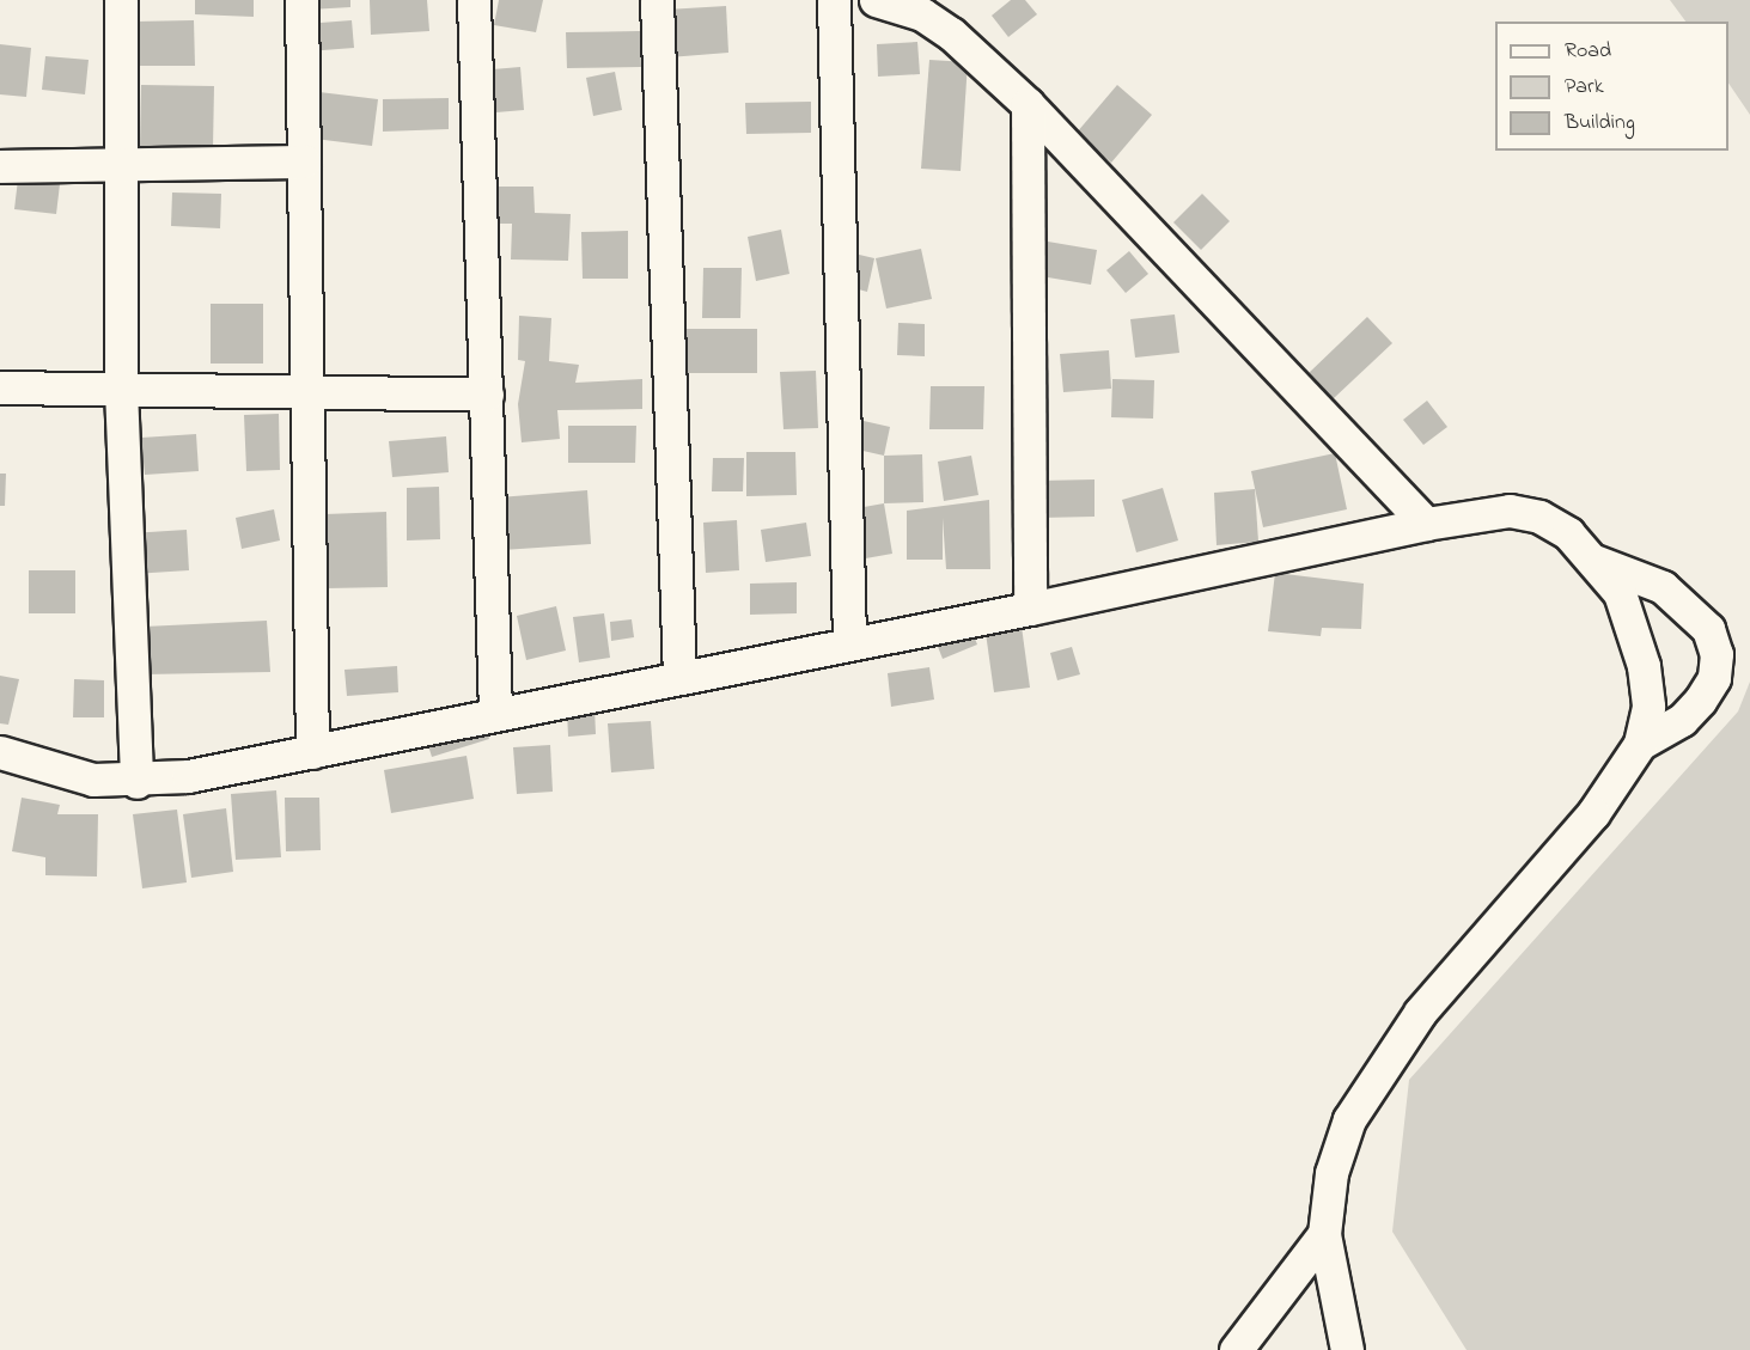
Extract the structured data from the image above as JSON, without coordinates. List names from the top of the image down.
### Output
{
  "legend": ["Road", "Park", "Building"]
}
